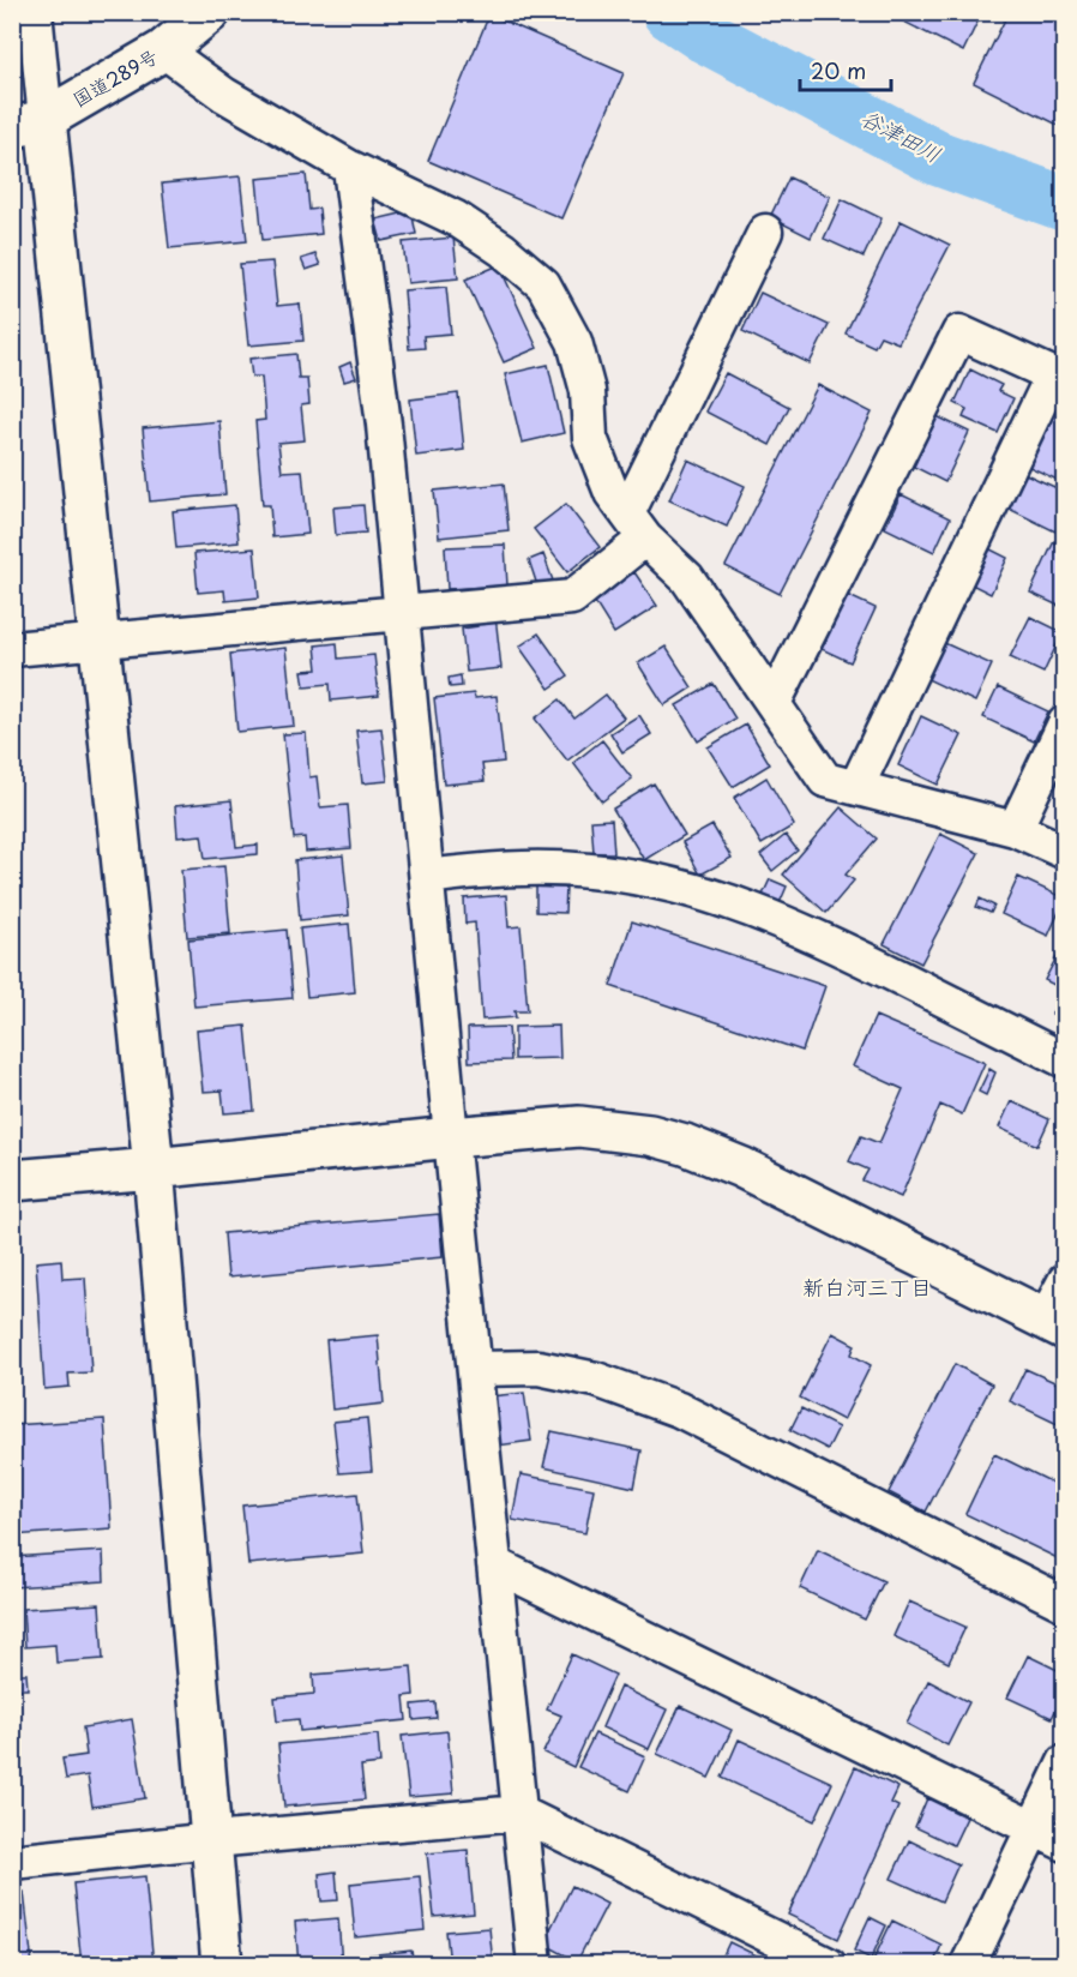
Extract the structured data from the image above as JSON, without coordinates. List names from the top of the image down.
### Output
{
  "streets": {
    "main road": ["国道289号"]
  },
  "districts": ["新白河三丁目"],
  "water": ["谷津田川"],
  "scale_bar": "20 m"
}
